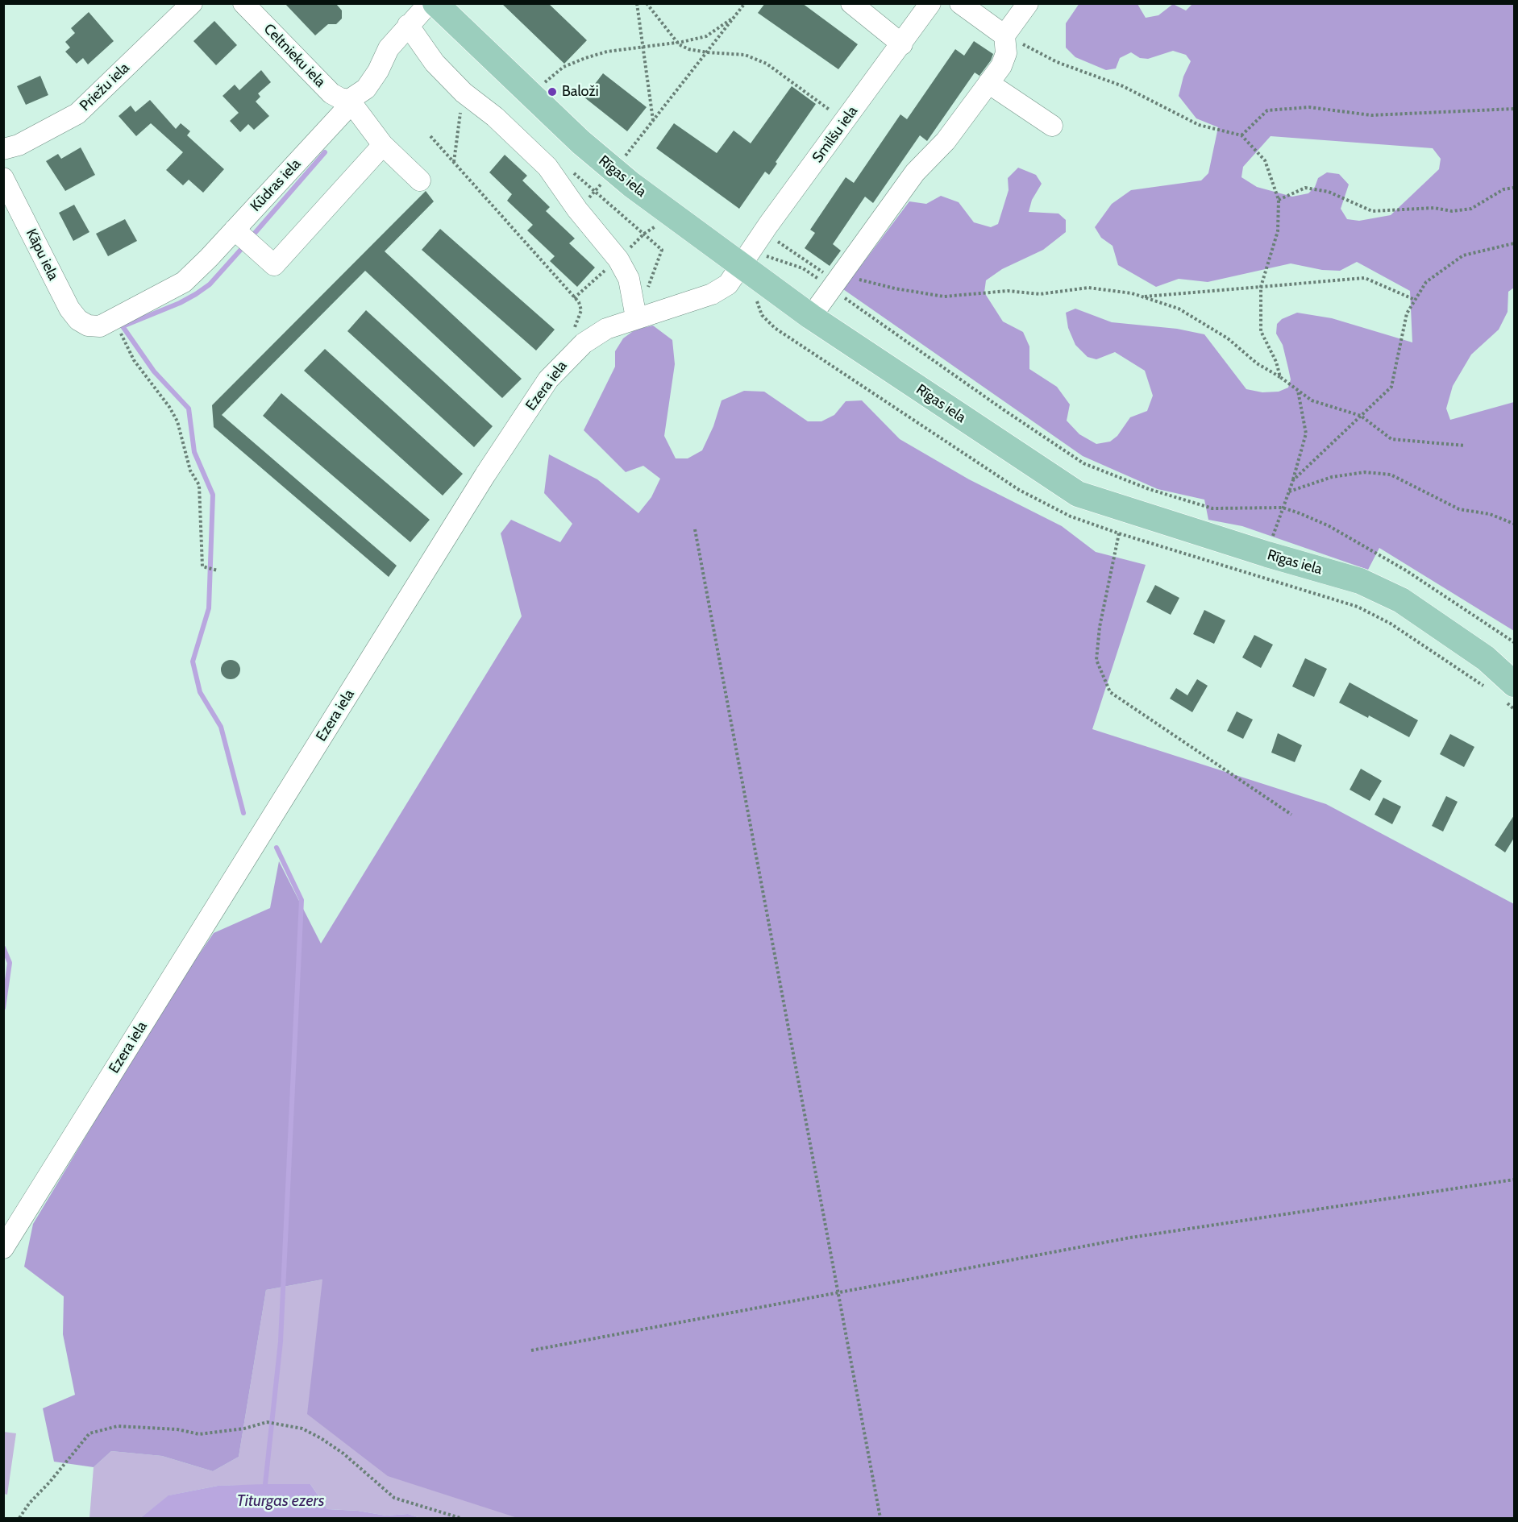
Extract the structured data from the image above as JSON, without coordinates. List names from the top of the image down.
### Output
{
  "streets": {
    "main road": ["Rīgas iela"],
    "street": [
      "Celtnieku iela",
      "Priežu iela",
      "Smilšu iela",
      "Kūdras iela",
      "Kāpu iela",
      "Ezera iela"
    ]
  },
  "crossings": [
    ["Celtnieku iela", "Kūdras iela"],
    ["Smilšu iela", "Rīgas iela"],
    ["Smilšu iela", "Ezera iela"],
    ["Rīgas iela", "Ezera iela"],
    ["Kūdras iela", "Kāpu iela"]
  ],
  "water": ["Titurgas ezers"],
  "places": ["Baloži"]
}
